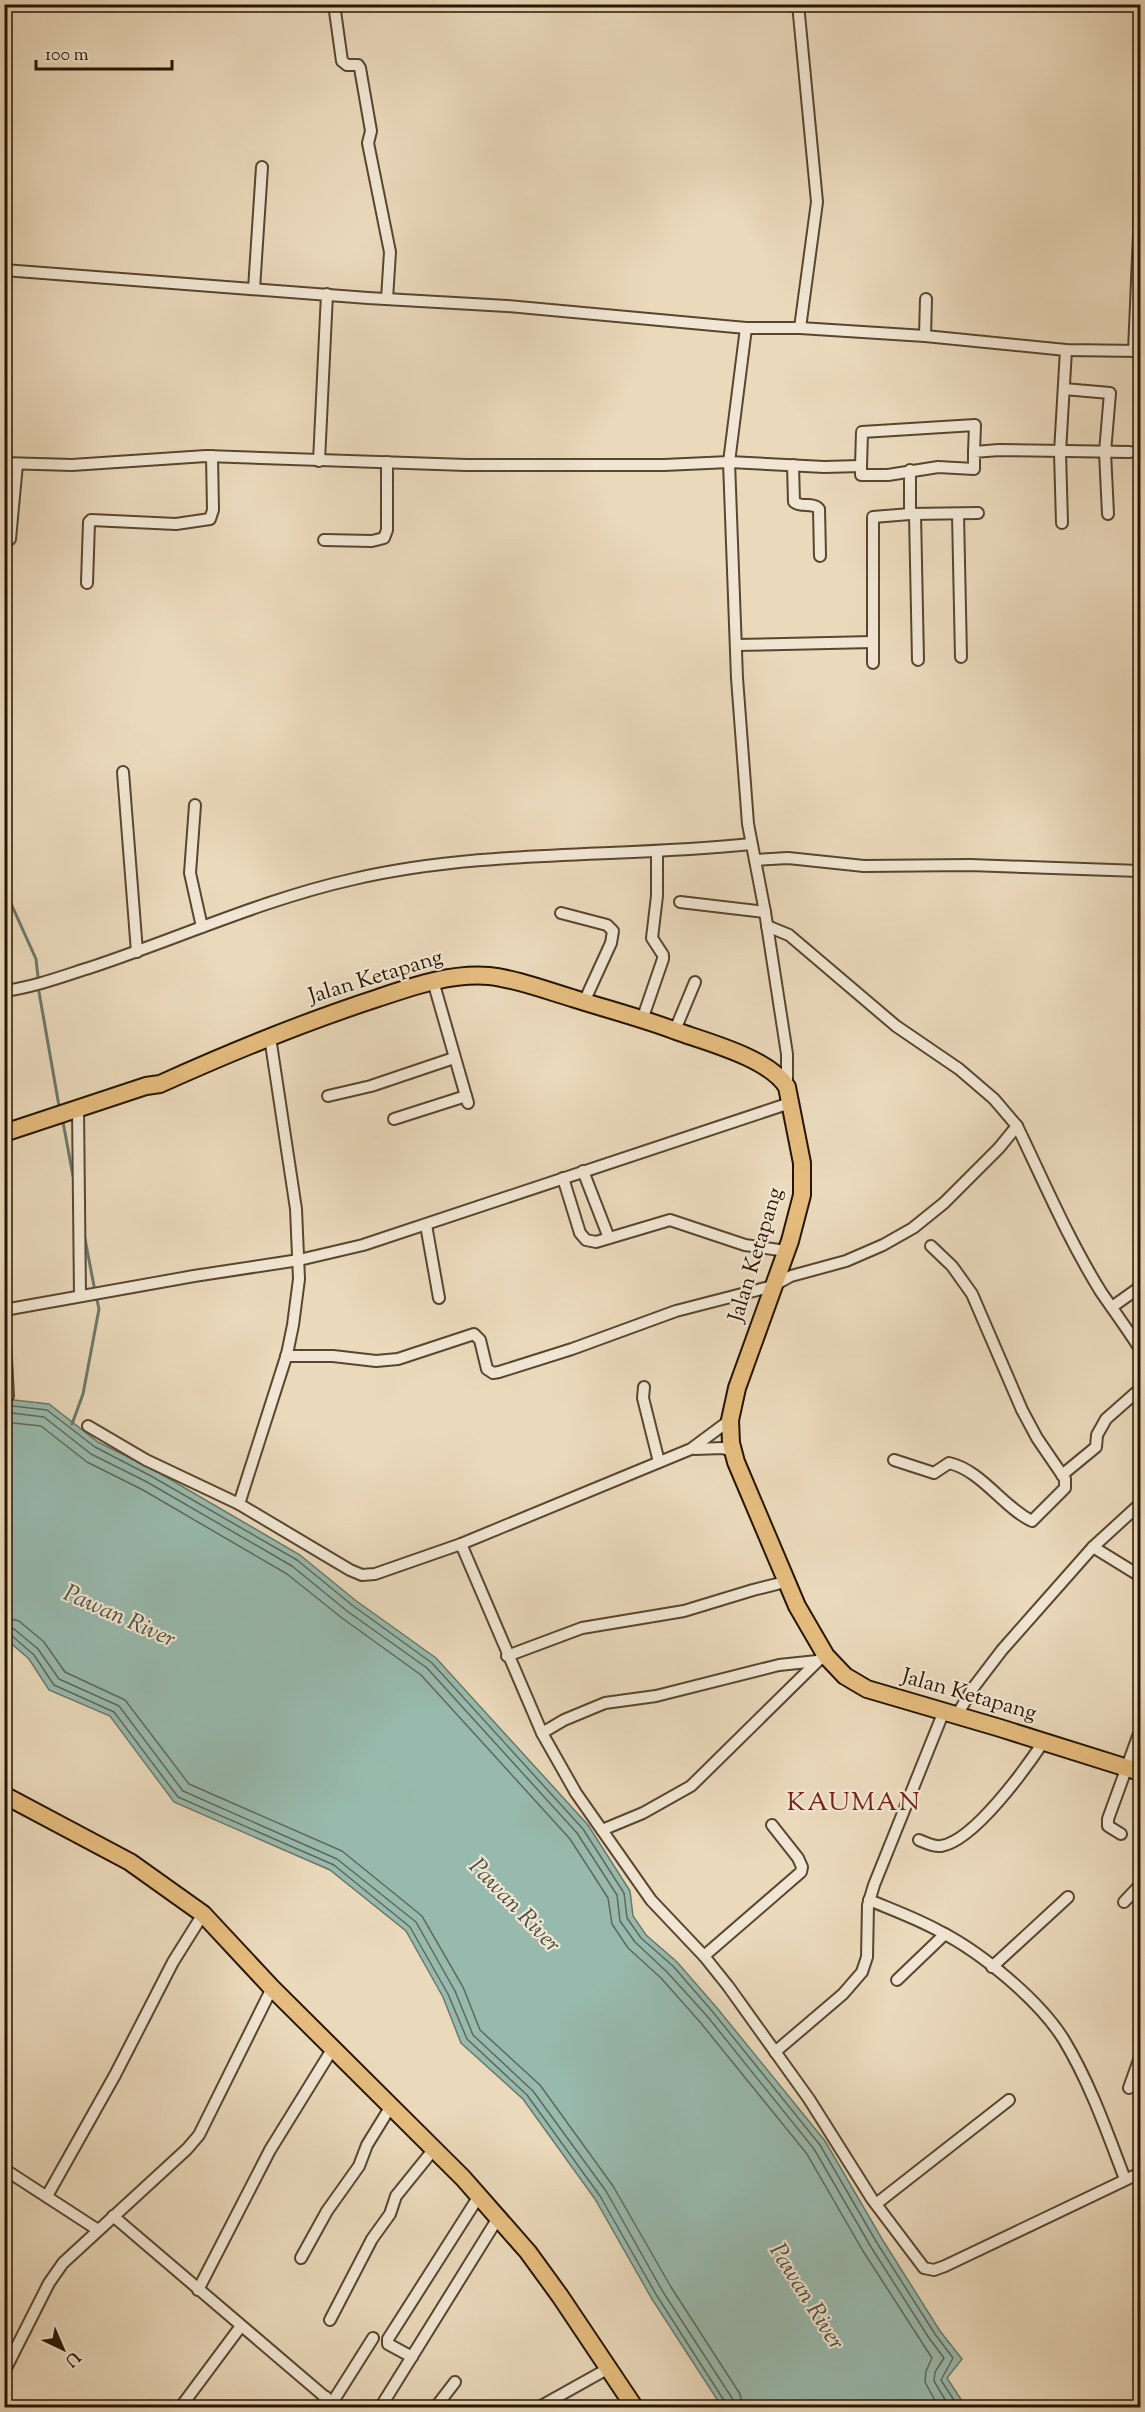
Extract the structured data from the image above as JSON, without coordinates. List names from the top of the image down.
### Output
{
  "streets": {
    "main road": ["Jalan Ketapang"]
  },
  "districts": ["KAUMAN"],
  "water": ["Pawan River"],
  "scale_bar": "100 m",
  "north": "bottom right"
}
